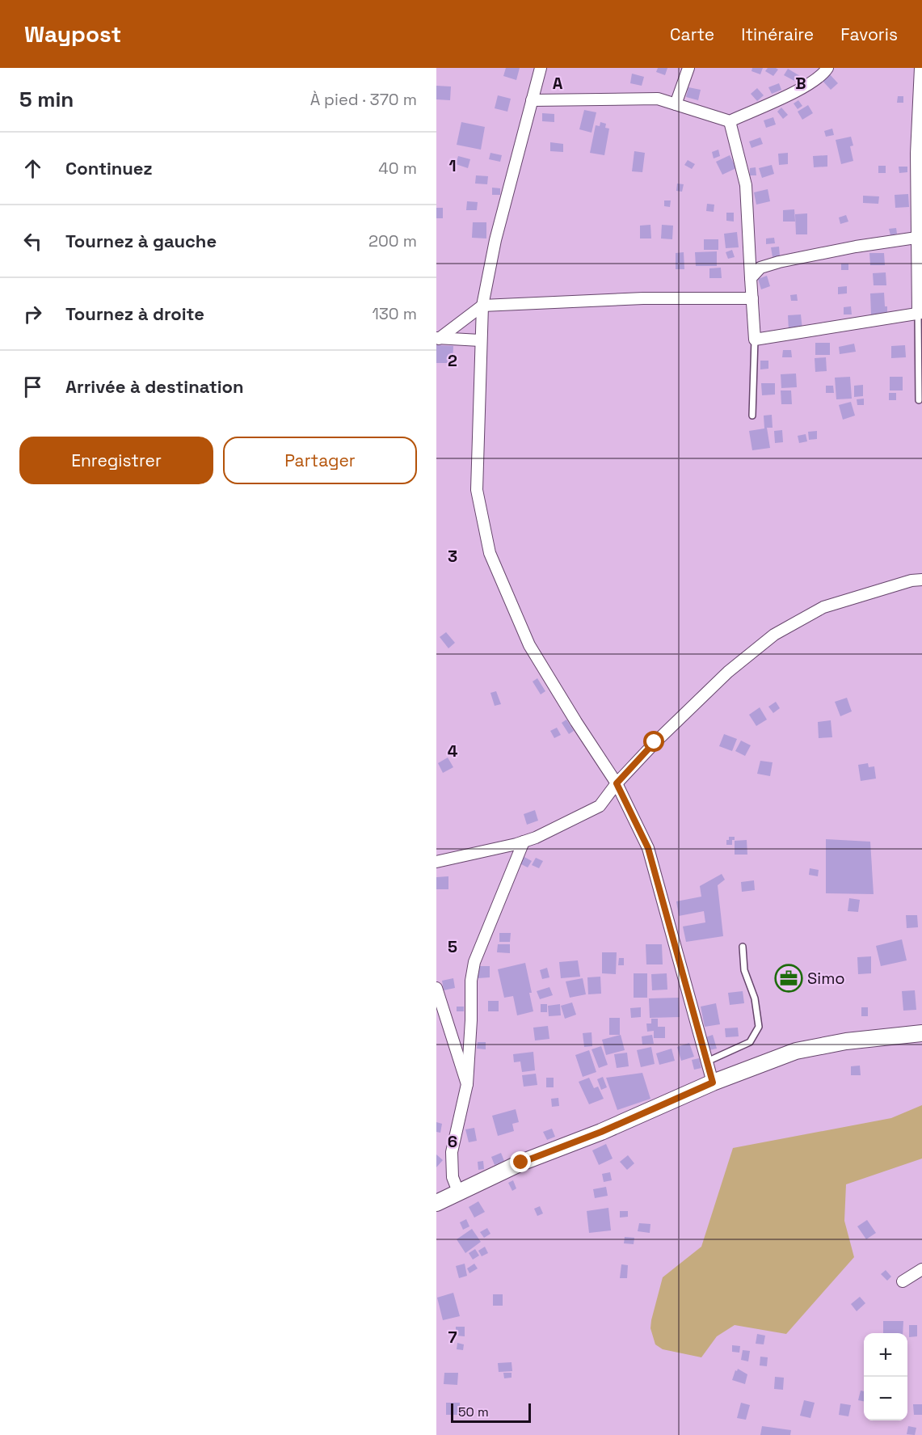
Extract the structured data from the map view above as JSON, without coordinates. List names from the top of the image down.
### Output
{
  "places": {
    "office": ["Simo"]
  },
  "scale_bar": "50 m",
  "page": {
    "header": "Waypost",
    "nav": ["Carte", "Itinéraire", "Favoris"],
    "heading": ["5 min", "À pied · 370 m"],
    "list": [
      ["Continuez", "40 m"],
      ["Tournez à gauche", "200 m"],
      ["Tournez à droite", "130 m"],
      "Arrivée à destination"
    ],
    "buttons": ["Enregistrer", "Partager"],
    "map_buttons": ["+", "−"],
    "scale": "50 m"
  },
  "grid": {
    "columns": ["A", "B"],
    "rows": [
      "1",
      "2",
      "3",
      "4",
      "5",
      "6",
      "7"
    ]
  }
}
